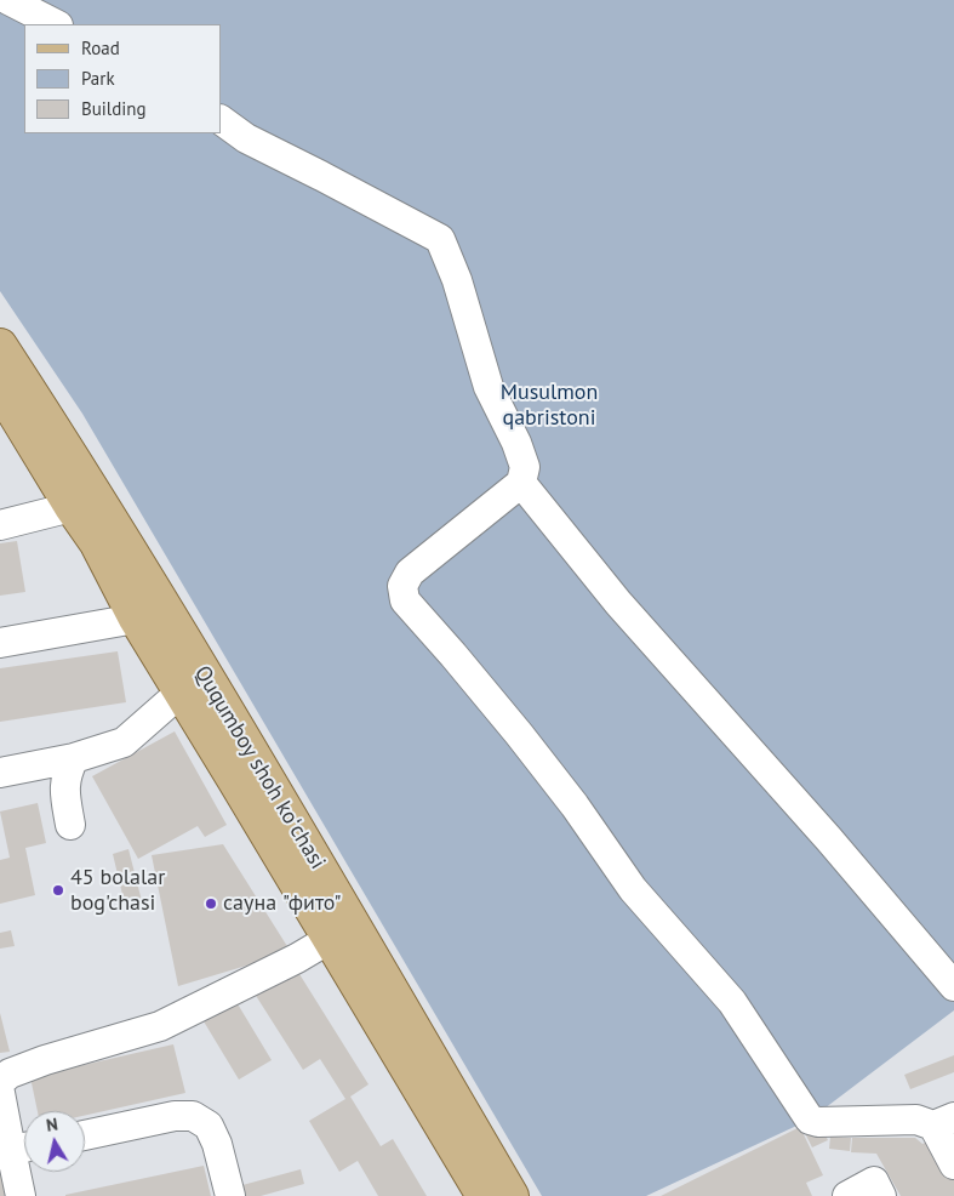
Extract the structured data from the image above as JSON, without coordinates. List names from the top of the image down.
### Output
{
  "streets": {
    "main road": ["Ququmboy shoh koʻchasi"]
  },
  "parks": ["Musulmon qabristoni"],
  "places": ["45 bolalar bog'chasi", "сауна \"фито\""],
  "legend": ["Road", "Park", "Building"],
  "north": "top"
}
